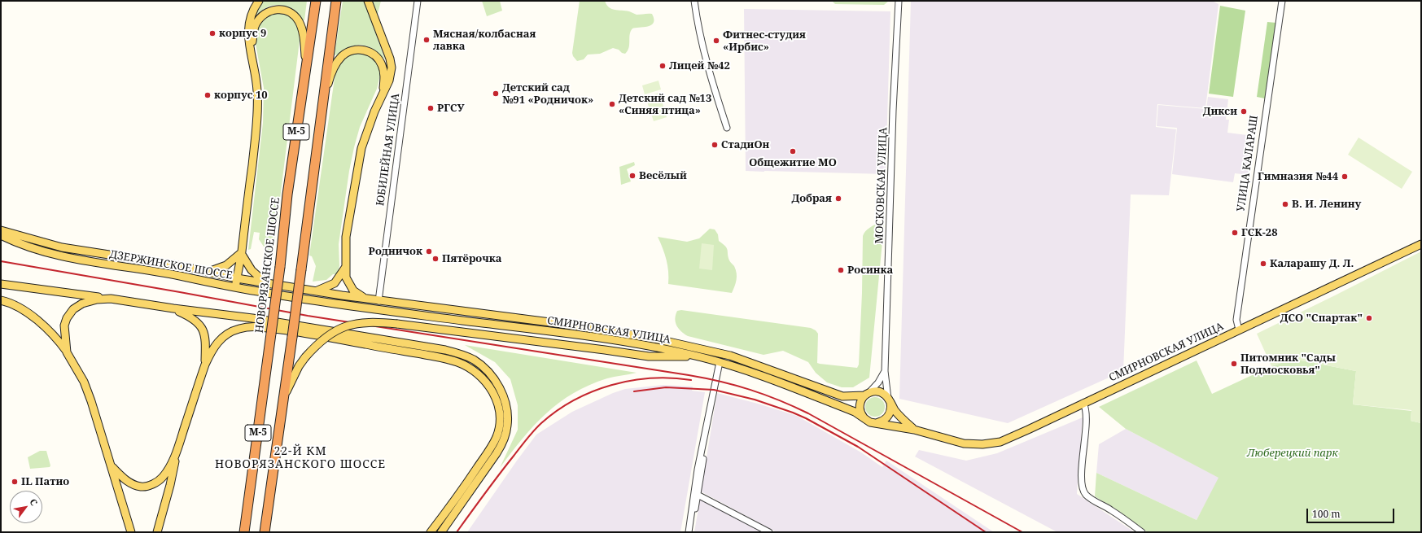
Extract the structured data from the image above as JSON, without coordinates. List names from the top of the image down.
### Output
{
  "streets": {
    "highway": ["М-5", "НОВОРЯЗАНСКОЕ ШОССЕ"],
    "main road": ["ДЗЕРЖИНСКОЕ ШОССЕ", "СМИРНОВСКАЯ УЛИЦА"],
    "street": ["ЮБИЛЕЙНАЯ УЛИЦА", "УЛИЦА КАЛАРАШ", "МОСКОВСКАЯ УЛИЦА"]
  },
  "crossings": [
    ["М-5", "ДЗЕРЖИНСКОЕ ШОССЕ"],
    ["М-5", "НОВОРЯЗАНСКОЕ ШОССЕ"],
    ["М-5", "СМИРНОВСКАЯ УЛИЦА"],
    ["ЮБИЛЕЙНАЯ УЛИЦА", "СМИРНОВСКАЯ УЛИЦА"],
    ["УЛИЦА КАЛАРАШ", "СМИРНОВСКАЯ УЛИЦА"],
    ["МОСКОВСКАЯ УЛИЦА", "СМИРНОВСКАЯ УЛИЦА"],
    ["ДЗЕРЖИНСКОЕ ШОССЕ", "СМИРНОВСКАЯ УЛИЦА"]
  ],
  "districts": ["22-Й КМ НОВОРЯЗАНСКОГО ШОССЕ"],
  "parks": ["Люберецкий парк"],
  "places": [
    "корпус 9",
    "Мясная/колбасная лавка",
    "Фитнес-студия «Ирбис»",
    "Лицей №42",
    "Детский сад №91 «Родничок»",
    "корпус 10",
    "Детский сад №13 «Синяя птица»",
    "РГСУ",
    "Дикси",
    "СтадиОн",
    "Общежитие МО",
    "Весёлый",
    "Гимназия №44",
    "Добрая",
    "В. И. Ленину",
    "ГСК-28",
    "Родничок",
    "Пятёрочка",
    "Каларашу Д. Л.",
    "Росинка",
    "ДСО \"Спартак\"",
    "Питомник \"Сады Подмосковья\"",
    "IL Патио"
  ],
  "scale_bar": "100 m",
  "north": "top right"
}
